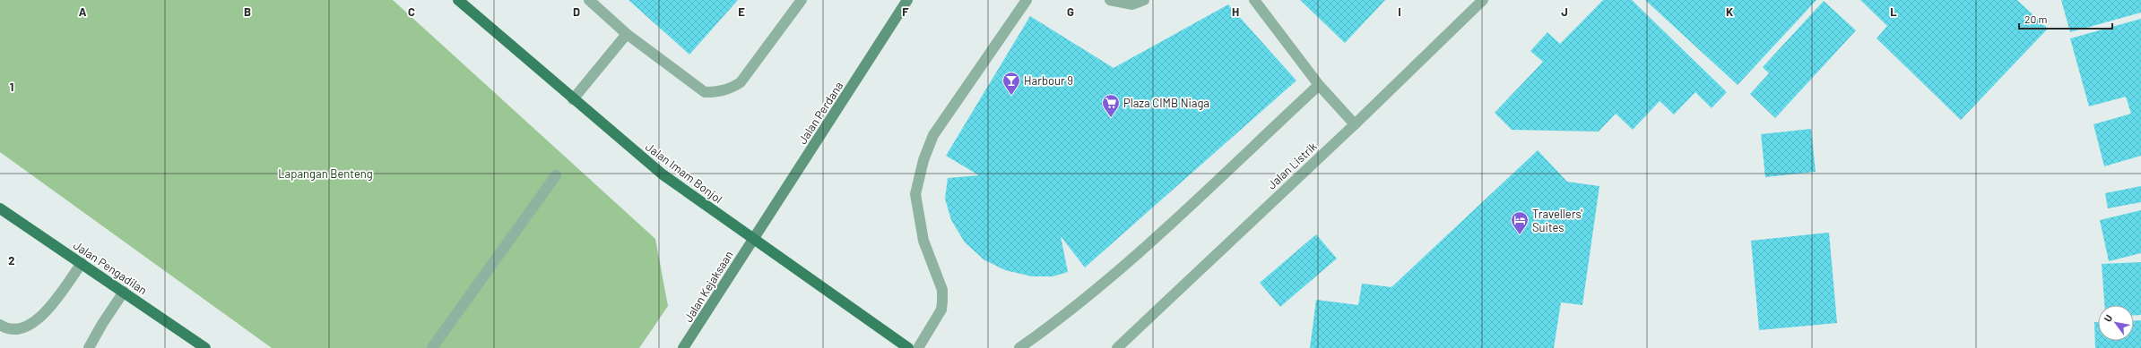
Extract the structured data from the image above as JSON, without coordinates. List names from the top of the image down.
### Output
{
  "streets": {
    "main road": [
      "Jalan Perdana",
      "Jalan Imam Bonjol",
      "Jalan Pengadilan",
      "Jalan Kejaksaan"
    ],
    "street": ["Jalan Listrik"]
  },
  "crossings": [
    ["Jalan Perdana", "Jalan Imam Bonjol"],
    ["Jalan Perdana", "Jalan Kejaksaan"],
    ["Jalan Imam Bonjol", "Jalan Kejaksaan"]
  ],
  "parks": ["Lapangan Benteng"],
  "places": {
    "bar": ["Harbour 9"],
    "supermarket": ["Plaza CIMB Niaga"],
    "hotel": ["Travellers' Suites"]
  },
  "scale_bar": "20 m",
  "north": "top left",
  "grid": {
    "columns": [
      "A",
      "B",
      "C",
      "D",
      "E",
      "F",
      "G",
      "H",
      "I",
      "J",
      "K",
      "L"
    ],
    "rows": ["1", "2"]
  }
}
